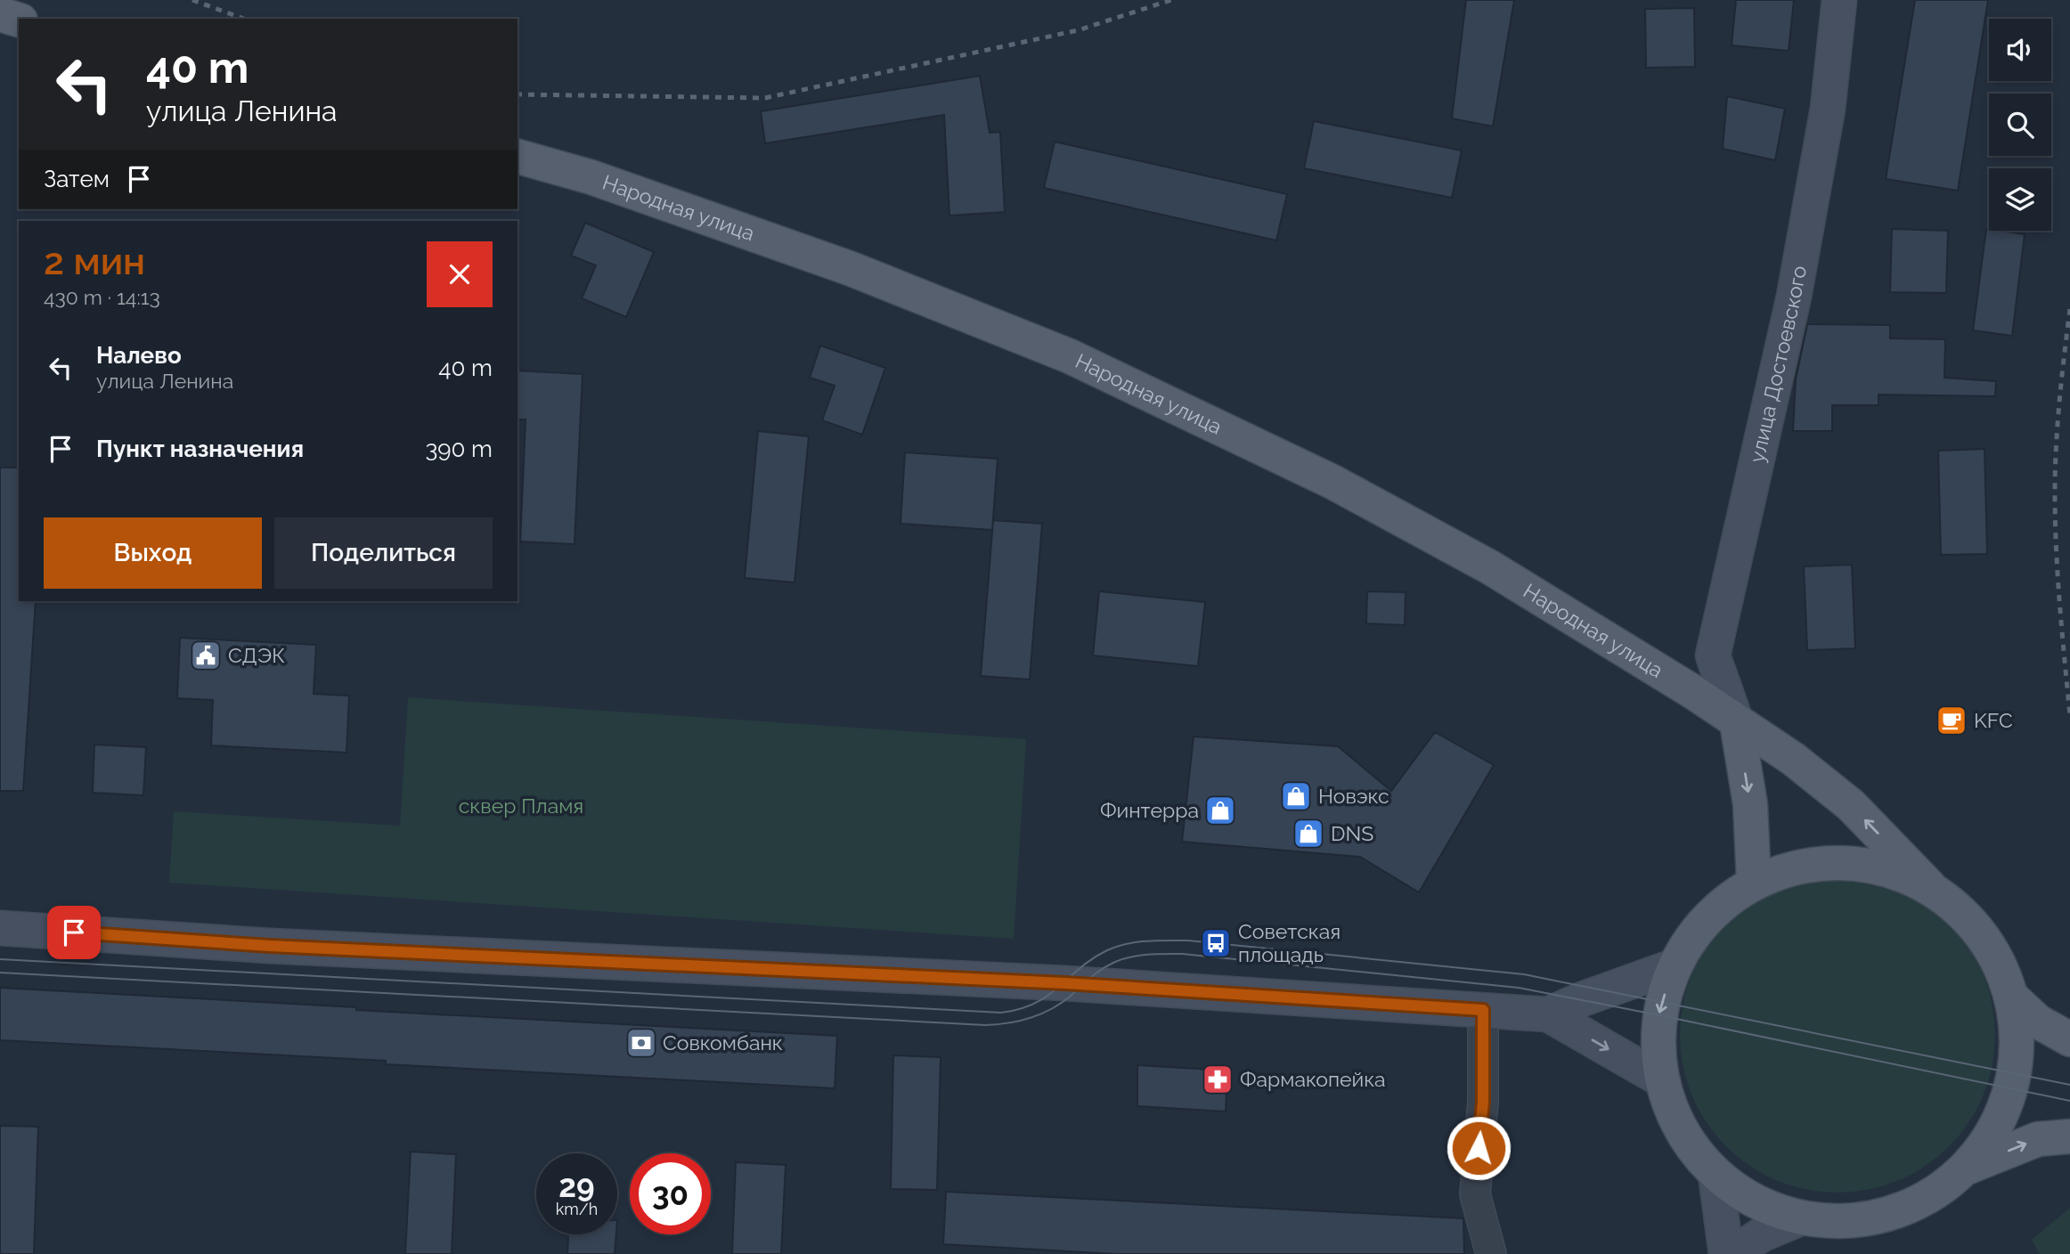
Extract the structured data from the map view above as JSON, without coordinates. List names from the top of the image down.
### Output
{
  "streets": {
    "main road": ["Народная улица", "улица Достоевского"]
  },
  "crossings": [
    ["Народная улица", "улица Достоевского"]
  ],
  "parks": ["сквер Пламя"],
  "places": {
    "public building": ["СДЭК"],
    "cafe": ["KFC"],
    "shop": ["Новэкс", "Финтерра", "DNS"],
    "bus stop": ["Советская площадь"],
    "bank": ["Совкомбанк"],
    "pharmacy": ["Фармакопейка"]
  },
  "page": {
    "turn": ["40 m", "улица Ленина"],
    "then": "Затем",
    "heading": ["2 мин", "430 m · 14:13"],
    "list": [
      {
        "name": "Налево",
        "note": "улица Ленина",
        "value": "40 m"
      },
      {
        "name": "Пункт назначения",
        "value": "390 m"
      }
    ],
    "buttons": ["Выход", "Поделиться"],
    "speed": "29 km/h",
    "limit": "30"
  }
}
